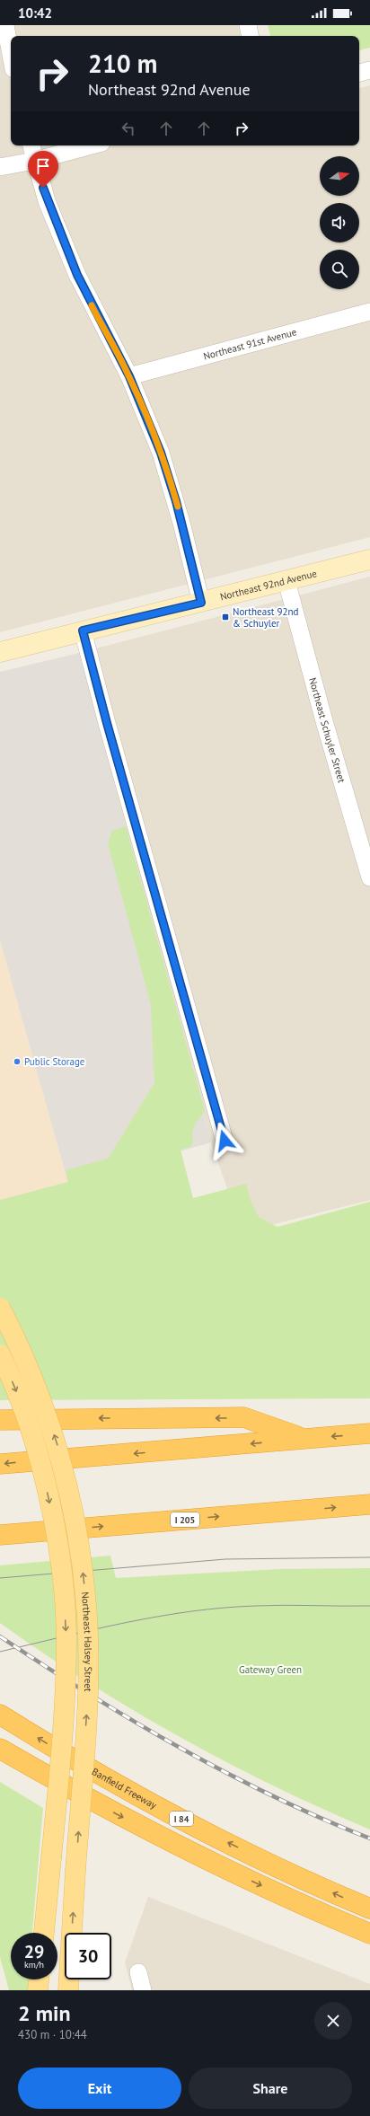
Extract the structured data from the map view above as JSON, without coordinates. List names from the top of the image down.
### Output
{
  "streets": {
    "highway": ["I 205", "Banfield Freeway", "I 84"],
    "main road": ["Northeast Halsey Street"],
    "street": ["Northeast 91st Avenue", "Northeast 92nd Avenue", "Northeast Schuyler Street"]
  },
  "crossings": [
    ["Northeast 92nd Avenue", "Northeast Schuyler Street"]
  ],
  "parks": ["Gateway Green"],
  "places": {
    "transit": ["Northeast 92nd & Schuyler"],
    "other": ["Public Storage"]
  },
  "north": "right",
  "page": {
    "status": "10:42",
    "turn": ["210 m", "Northeast 92nd Avenue"],
    "speed": "29 km/h",
    "limit": "30",
    "heading": ["2 min", "430 m · 10:44"],
    "buttons": ["Exit", "Share"]
  }
}
